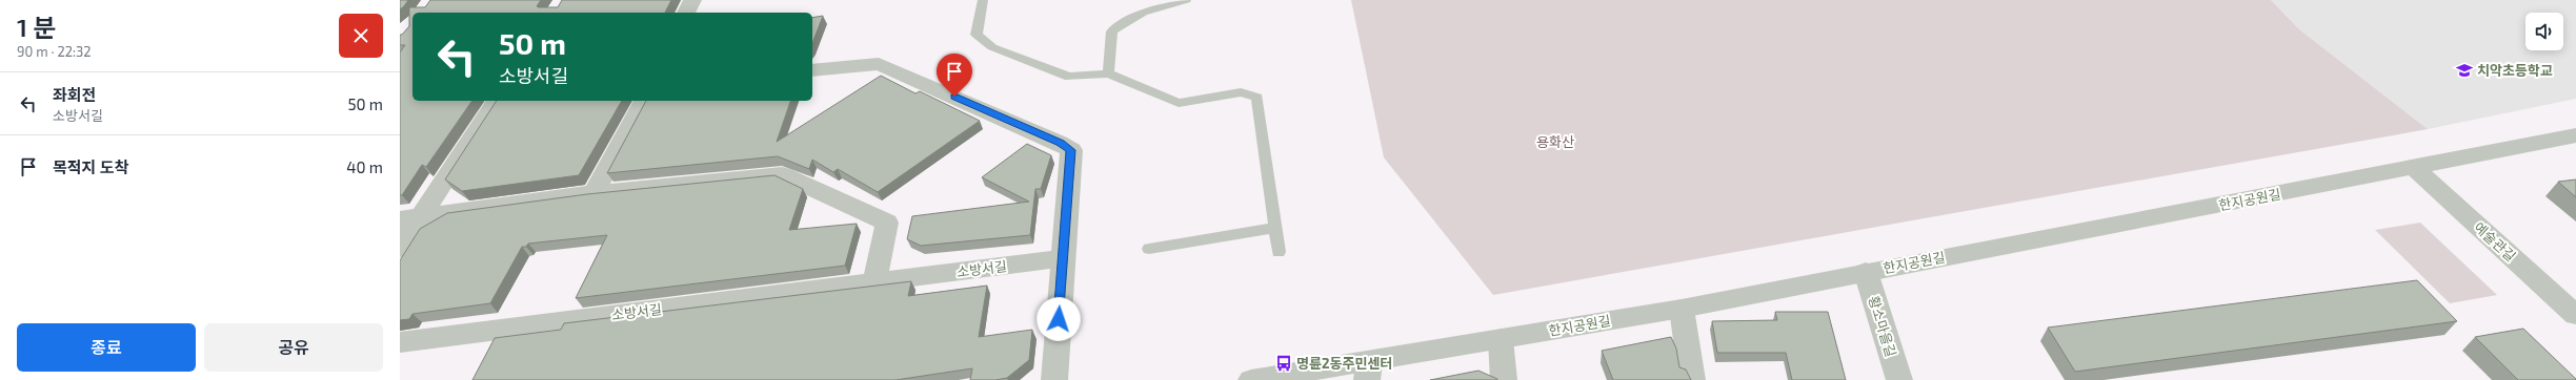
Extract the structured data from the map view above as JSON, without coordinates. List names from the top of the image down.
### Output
{
  "streets": {
    "street": [
      "한지공원길",
      "예술관길",
      "소방서길",
      "황소마을길"
    ]
  },
  "crossings": [
    ["한지공원길", "예술관길"],
    ["한지공원길", "황소마을길"]
  ],
  "parks": ["용화산"],
  "places": {
    "school or university": ["치악초등학교"],
    "bus stop": ["명륜2동주민센터"]
  },
  "page": {
    "heading": ["1 분", "90 m · 22:32"],
    "turn": ["50 m", "소방서길"],
    "list": [
      {
        "name": "좌회전",
        "note": "소방서길",
        "value": "50 m"
      },
      {
        "name": "목적지 도착",
        "value": "40 m"
      }
    ],
    "buttons": ["종료", "공유"]
  }
}
